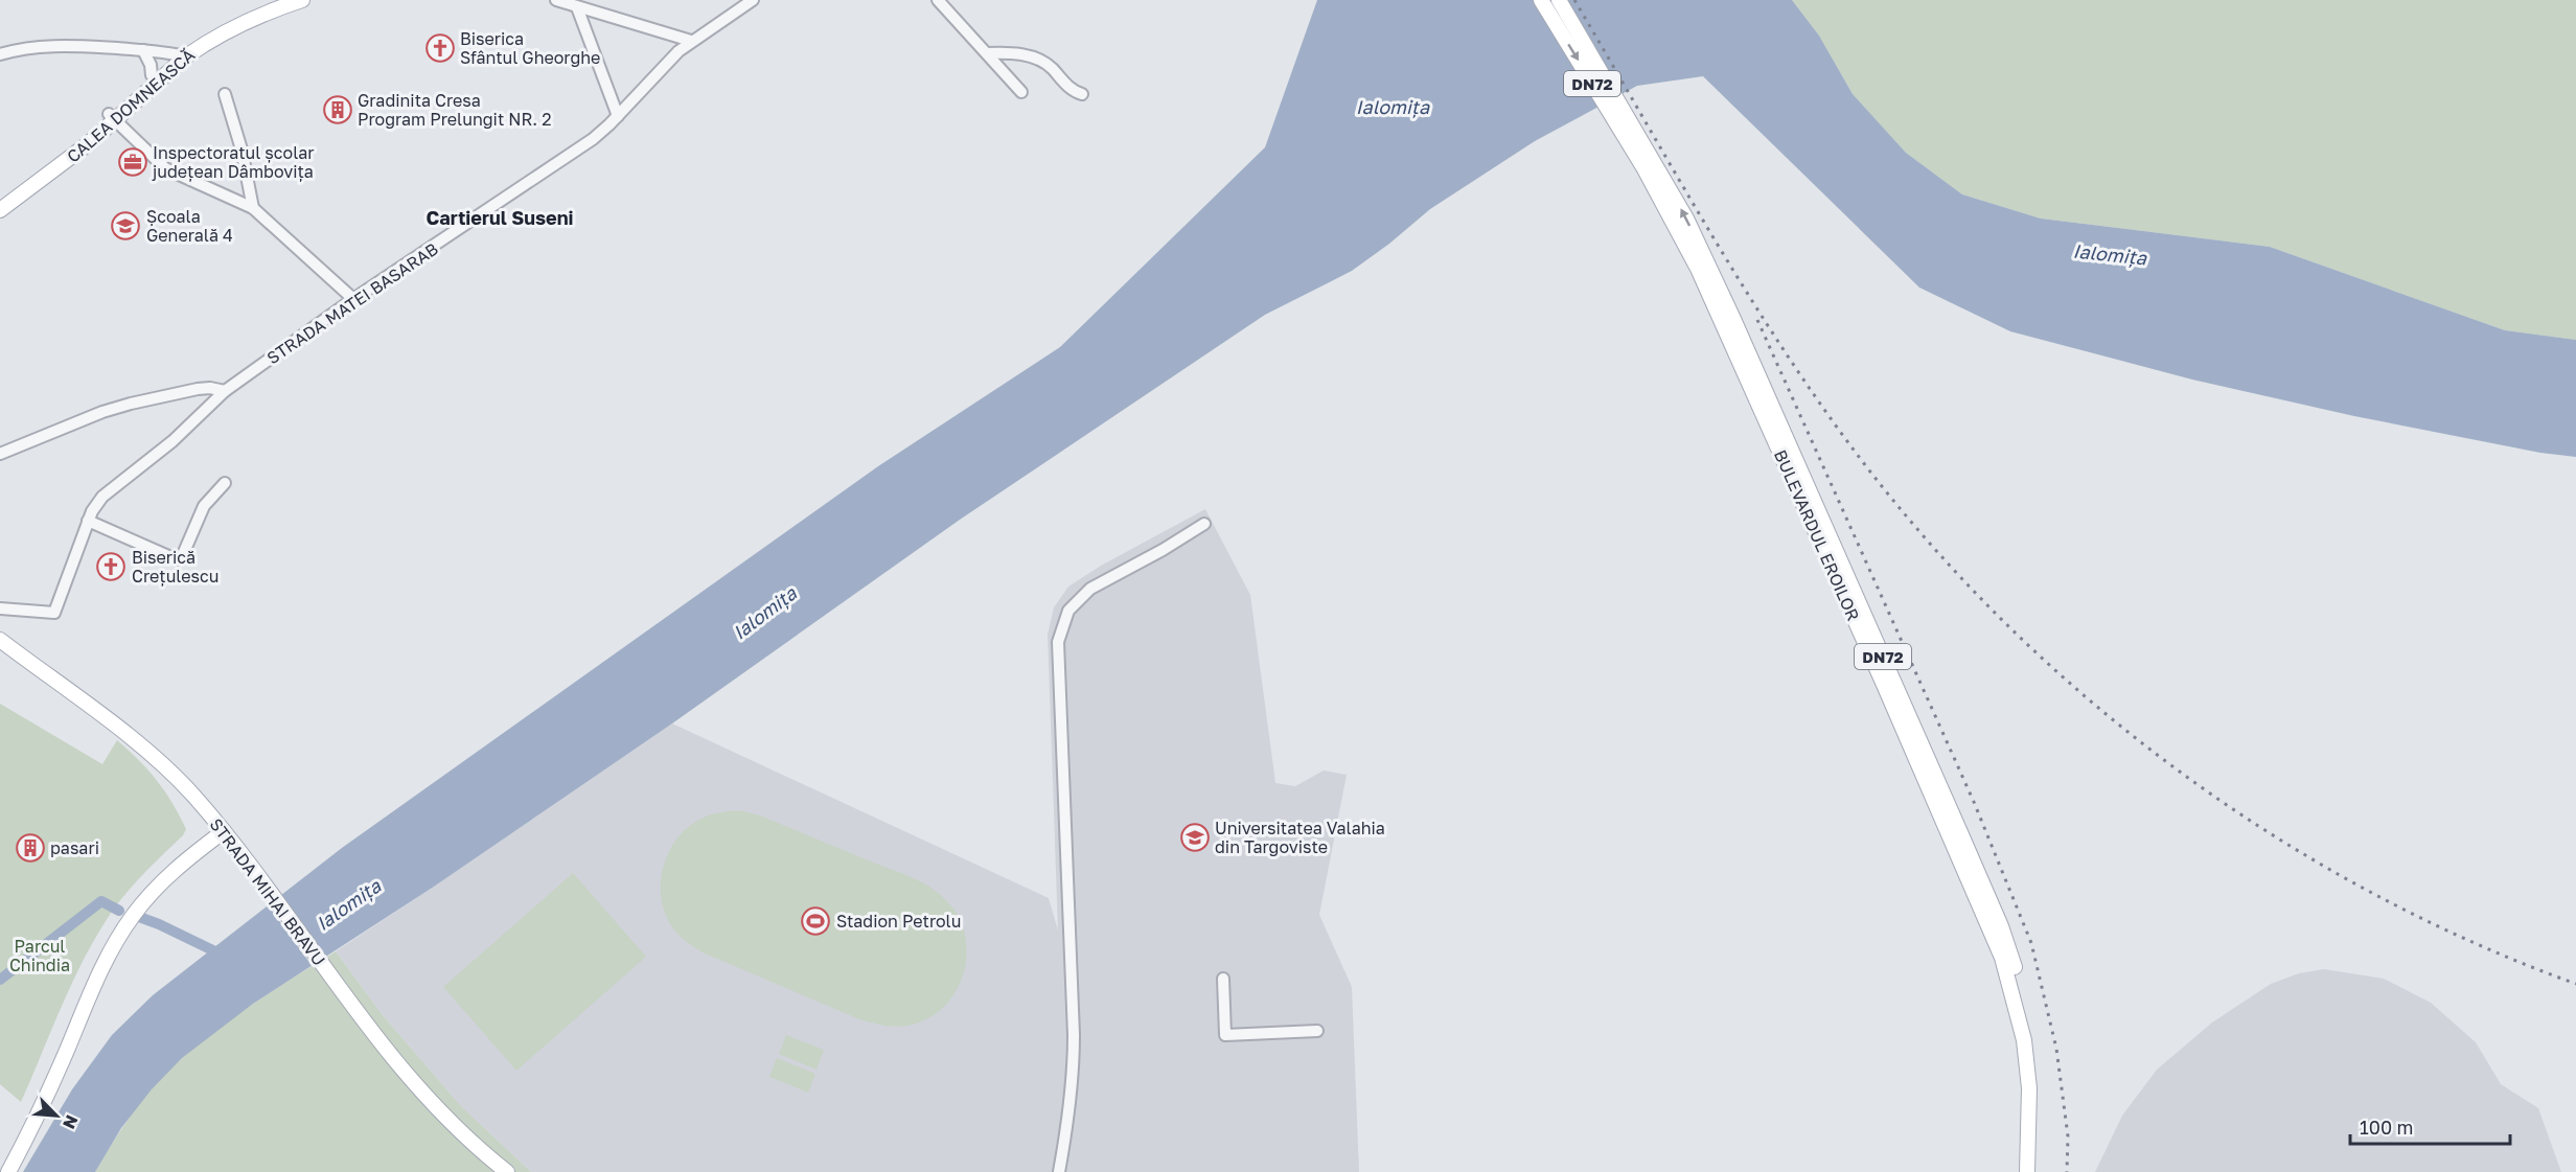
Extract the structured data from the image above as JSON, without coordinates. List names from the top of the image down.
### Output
{
  "streets": {
    "main road": [
      "DN72",
      "CALEA DOMNEASCĂ",
      "BULEVARDUL EROILOR",
      "STRADA MIHAI BRAVU"
    ],
    "street": ["STRADA MATEI BASARAB"]
  },
  "districts": ["Cartierul Suseni"],
  "water": ["Ialomița"],
  "parks": ["Parcul Chindia"],
  "places": {
    "church": ["Biserica Sfântul Gheorghe", "Biserică Crețulescu"],
    "building": ["Gradinita Cresa Program Prelungit NR. 2", "pasari"],
    "office": ["Inspectoratul școlar județean Dâmbovița"],
    "school or university": ["Școala Generală 4", "Universitatea Valahia din Targoviste"],
    "sports": ["Stadion Petrolu"]
  },
  "scale_bar": "100 m",
  "north": "bottom right"
}
